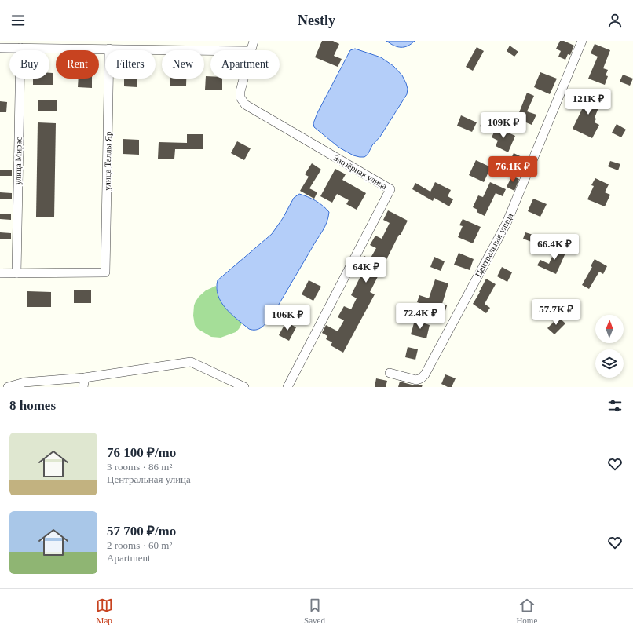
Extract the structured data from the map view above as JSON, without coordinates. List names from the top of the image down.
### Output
{
  "streets": {
    "street": [
      "улица Мирас",
      "улица Таллы Яр",
      "Заозёрная улица",
      "Центральная улица"
    ]
  },
  "crossings": [
    ["улица Мирас", "улица Таллы Яр"]
  ],
  "north": "top",
  "page": {
    "header": "Nestly",
    "chip": [
      "Buy",
      "Rent",
      "Filters",
      "New",
      "Apartment"
    ],
    "price": [
      "121K ₽",
      "109K ₽",
      "76.1K ₽",
      "66.4K ₽",
      "64K ₽",
      "57.7K ₽",
      "72.4K ₽",
      "106K ₽"
    ],
    "heading": "8 homes",
    "list": [
      {
        "name": "76 100 ₽/mo",
        "note": "3 rooms · 86 m² · Центральная улица"
      },
      {
        "name": "57 700 ₽/mo",
        "note": "2 rooms · 60 m² · Apartment"
      }
    ],
    "tabs": ["Map", "Saved", "Home"]
  }
}
